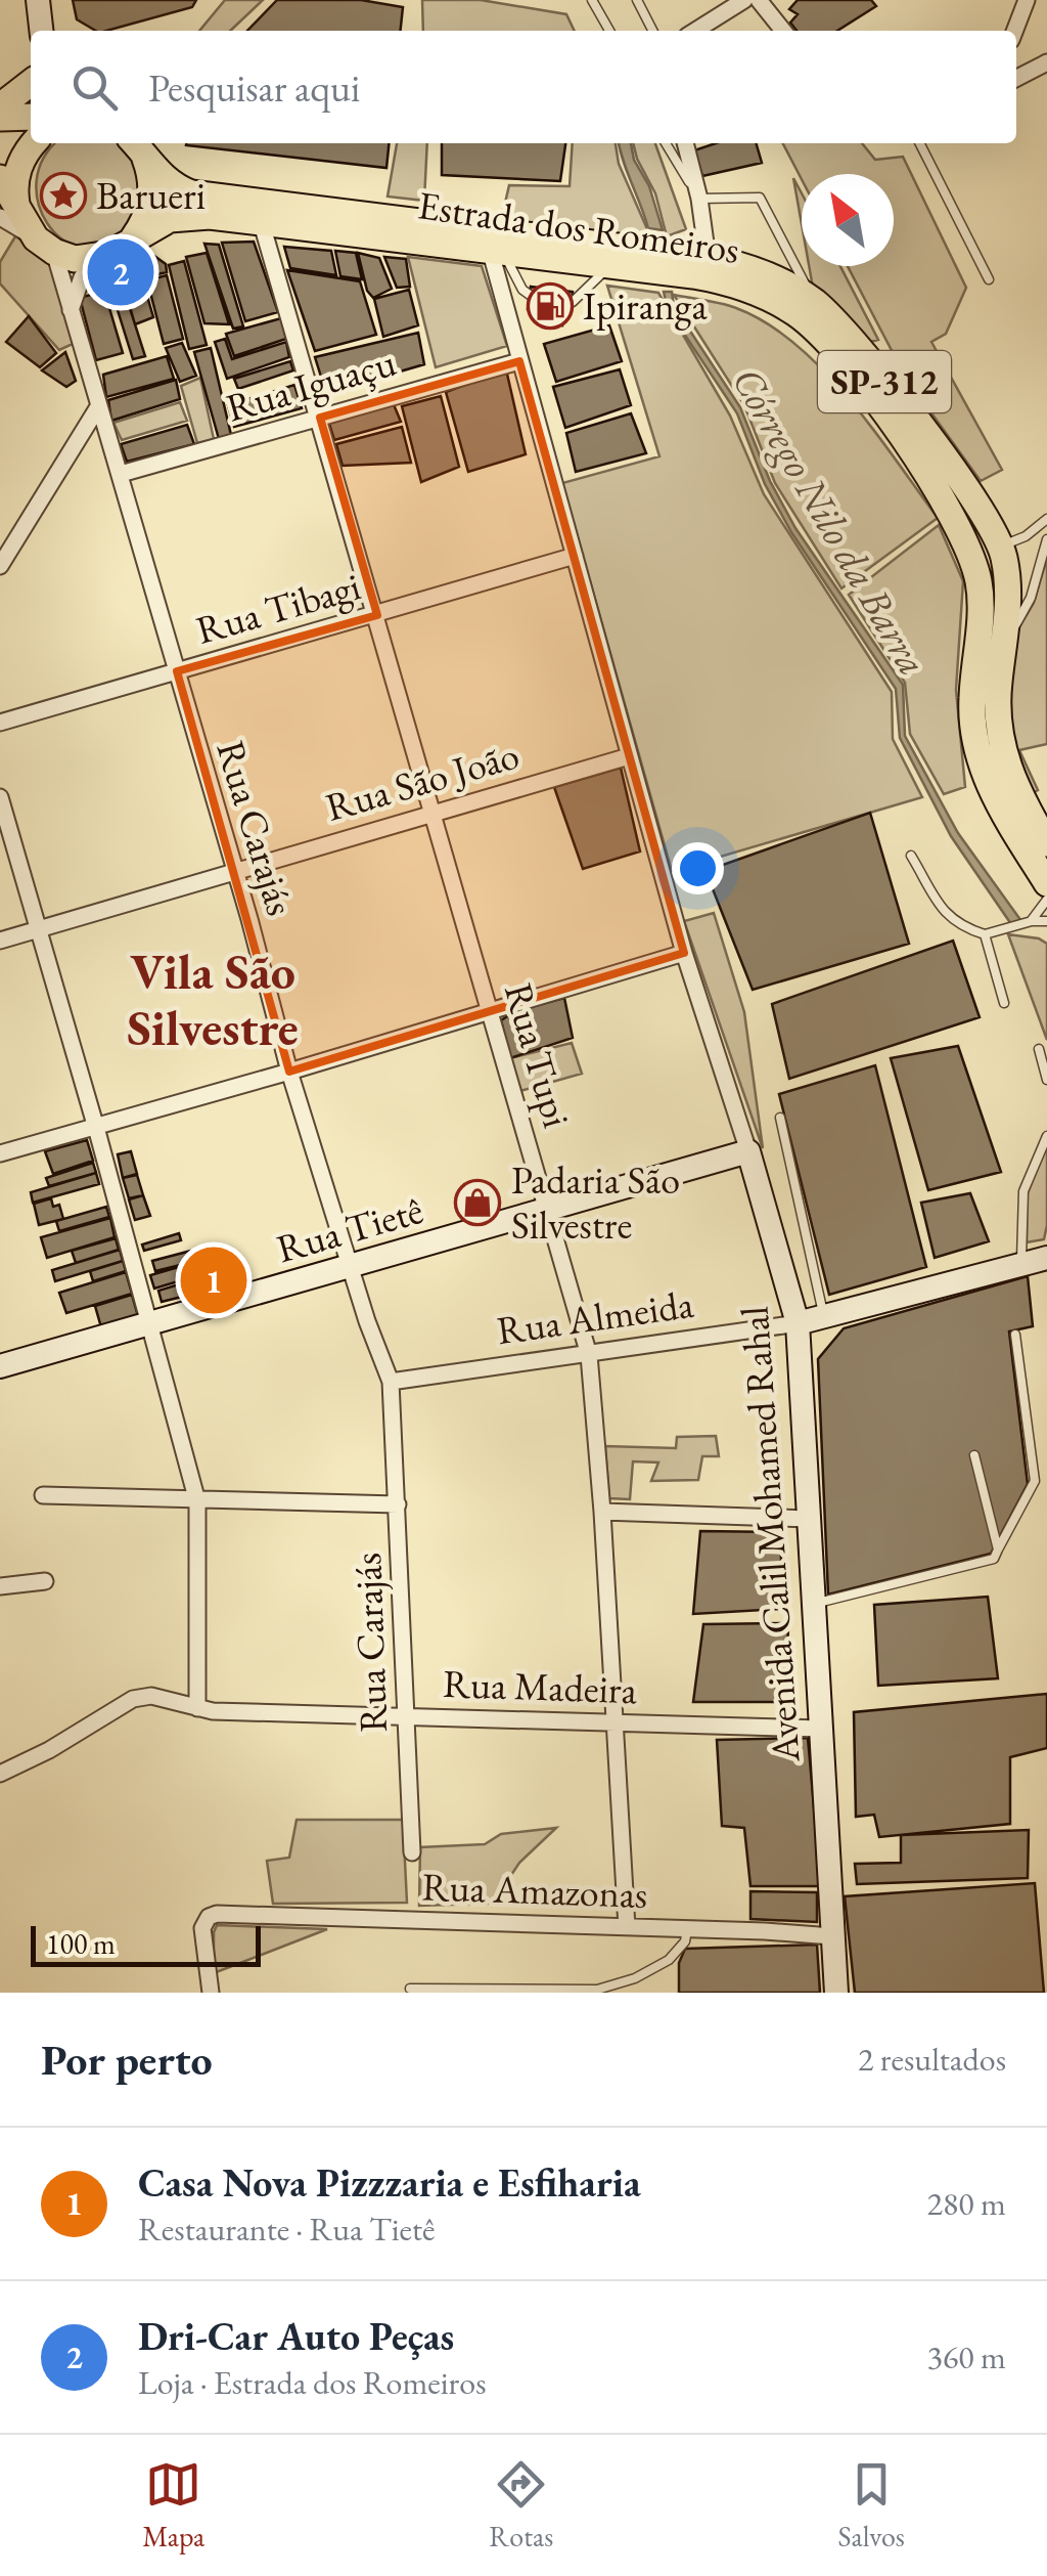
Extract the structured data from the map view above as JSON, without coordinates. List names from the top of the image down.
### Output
{
  "streets": {
    "main road": ["Estrada dos Romeiros", "SP-312"],
    "street": [
      "Rua Iguaçu",
      "Rua Tibagi",
      "Rua São João",
      "Rua Carajás",
      "Rua Tupi",
      "Rua Tietê",
      "Rua Almeida",
      "Avenida Calil Mohamed Rahal",
      "Rua Madeira",
      "Rua Amazonas"
    ]
  },
  "crossings": [
    ["Estrada dos Romeiros", "Rua Tupi"],
    ["Estrada dos Romeiros", "Avenida Calil Mohamed Rahal"],
    ["Rua Iguaçu", "Rua Carajás"],
    ["Rua Iguaçu", "Rua Tupi"],
    ["Rua Iguaçu", "Avenida Calil Mohamed Rahal"],
    ["Rua Tibagi", "Rua Carajás"],
    ["Rua Tibagi", "Rua Tupi"],
    ["Rua Tibagi", "Avenida Calil Mohamed Rahal"],
    ["Rua São João", "Rua Carajás"],
    ["Rua São João", "Rua Tupi"],
    ["Rua São João", "Avenida Calil Mohamed Rahal"],
    ["Rua Carajás", "Rua Tietê"],
    ["Rua Carajás", "Rua Almeida"],
    ["Rua Carajás", "Rua Madeira"],
    ["Rua Tupi", "Rua Tietê"],
    ["Rua Tupi", "Rua Almeida"],
    ["Rua Tupi", "Rua Madeira"],
    ["Rua Tupi", "Rua Amazonas"],
    ["Rua Tietê", "Avenida Calil Mohamed Rahal"],
    ["Rua Almeida", "Avenida Calil Mohamed Rahal"],
    ["Avenida Calil Mohamed Rahal", "Rua Madeira"],
    ["Avenida Calil Mohamed Rahal", "Rua Amazonas"]
  ],
  "districts": ["Vila São Silvestre"],
  "water": ["Córrego Nilo da Barra"],
  "places": {
    "place": ["Barueri"],
    "fuel station": ["Ipiranga"],
    "shop": ["Padaria São Silvestre"]
  },
  "scale_bar": "100 m",
  "north": "top left",
  "page": {
    "search": "Pesquisar aqui",
    "pins": ["2", "1"],
    "scale": "100 m",
    "heading": ["Por perto", "2 resultados"],
    "list": [
      {
        "mark": "1",
        "name": "Casa Nova Pizzzaria e Esfiharia",
        "note": "Restaurante · Rua Tietê",
        "value": "280 m"
      },
      {
        "mark": "2",
        "name": "Dri-Car Auto Peças",
        "note": "Loja · Estrada dos Romeiros",
        "value": "360 m"
      }
    ],
    "nav": ["Mapa", "Rotas", "Salvos"]
  }
}
